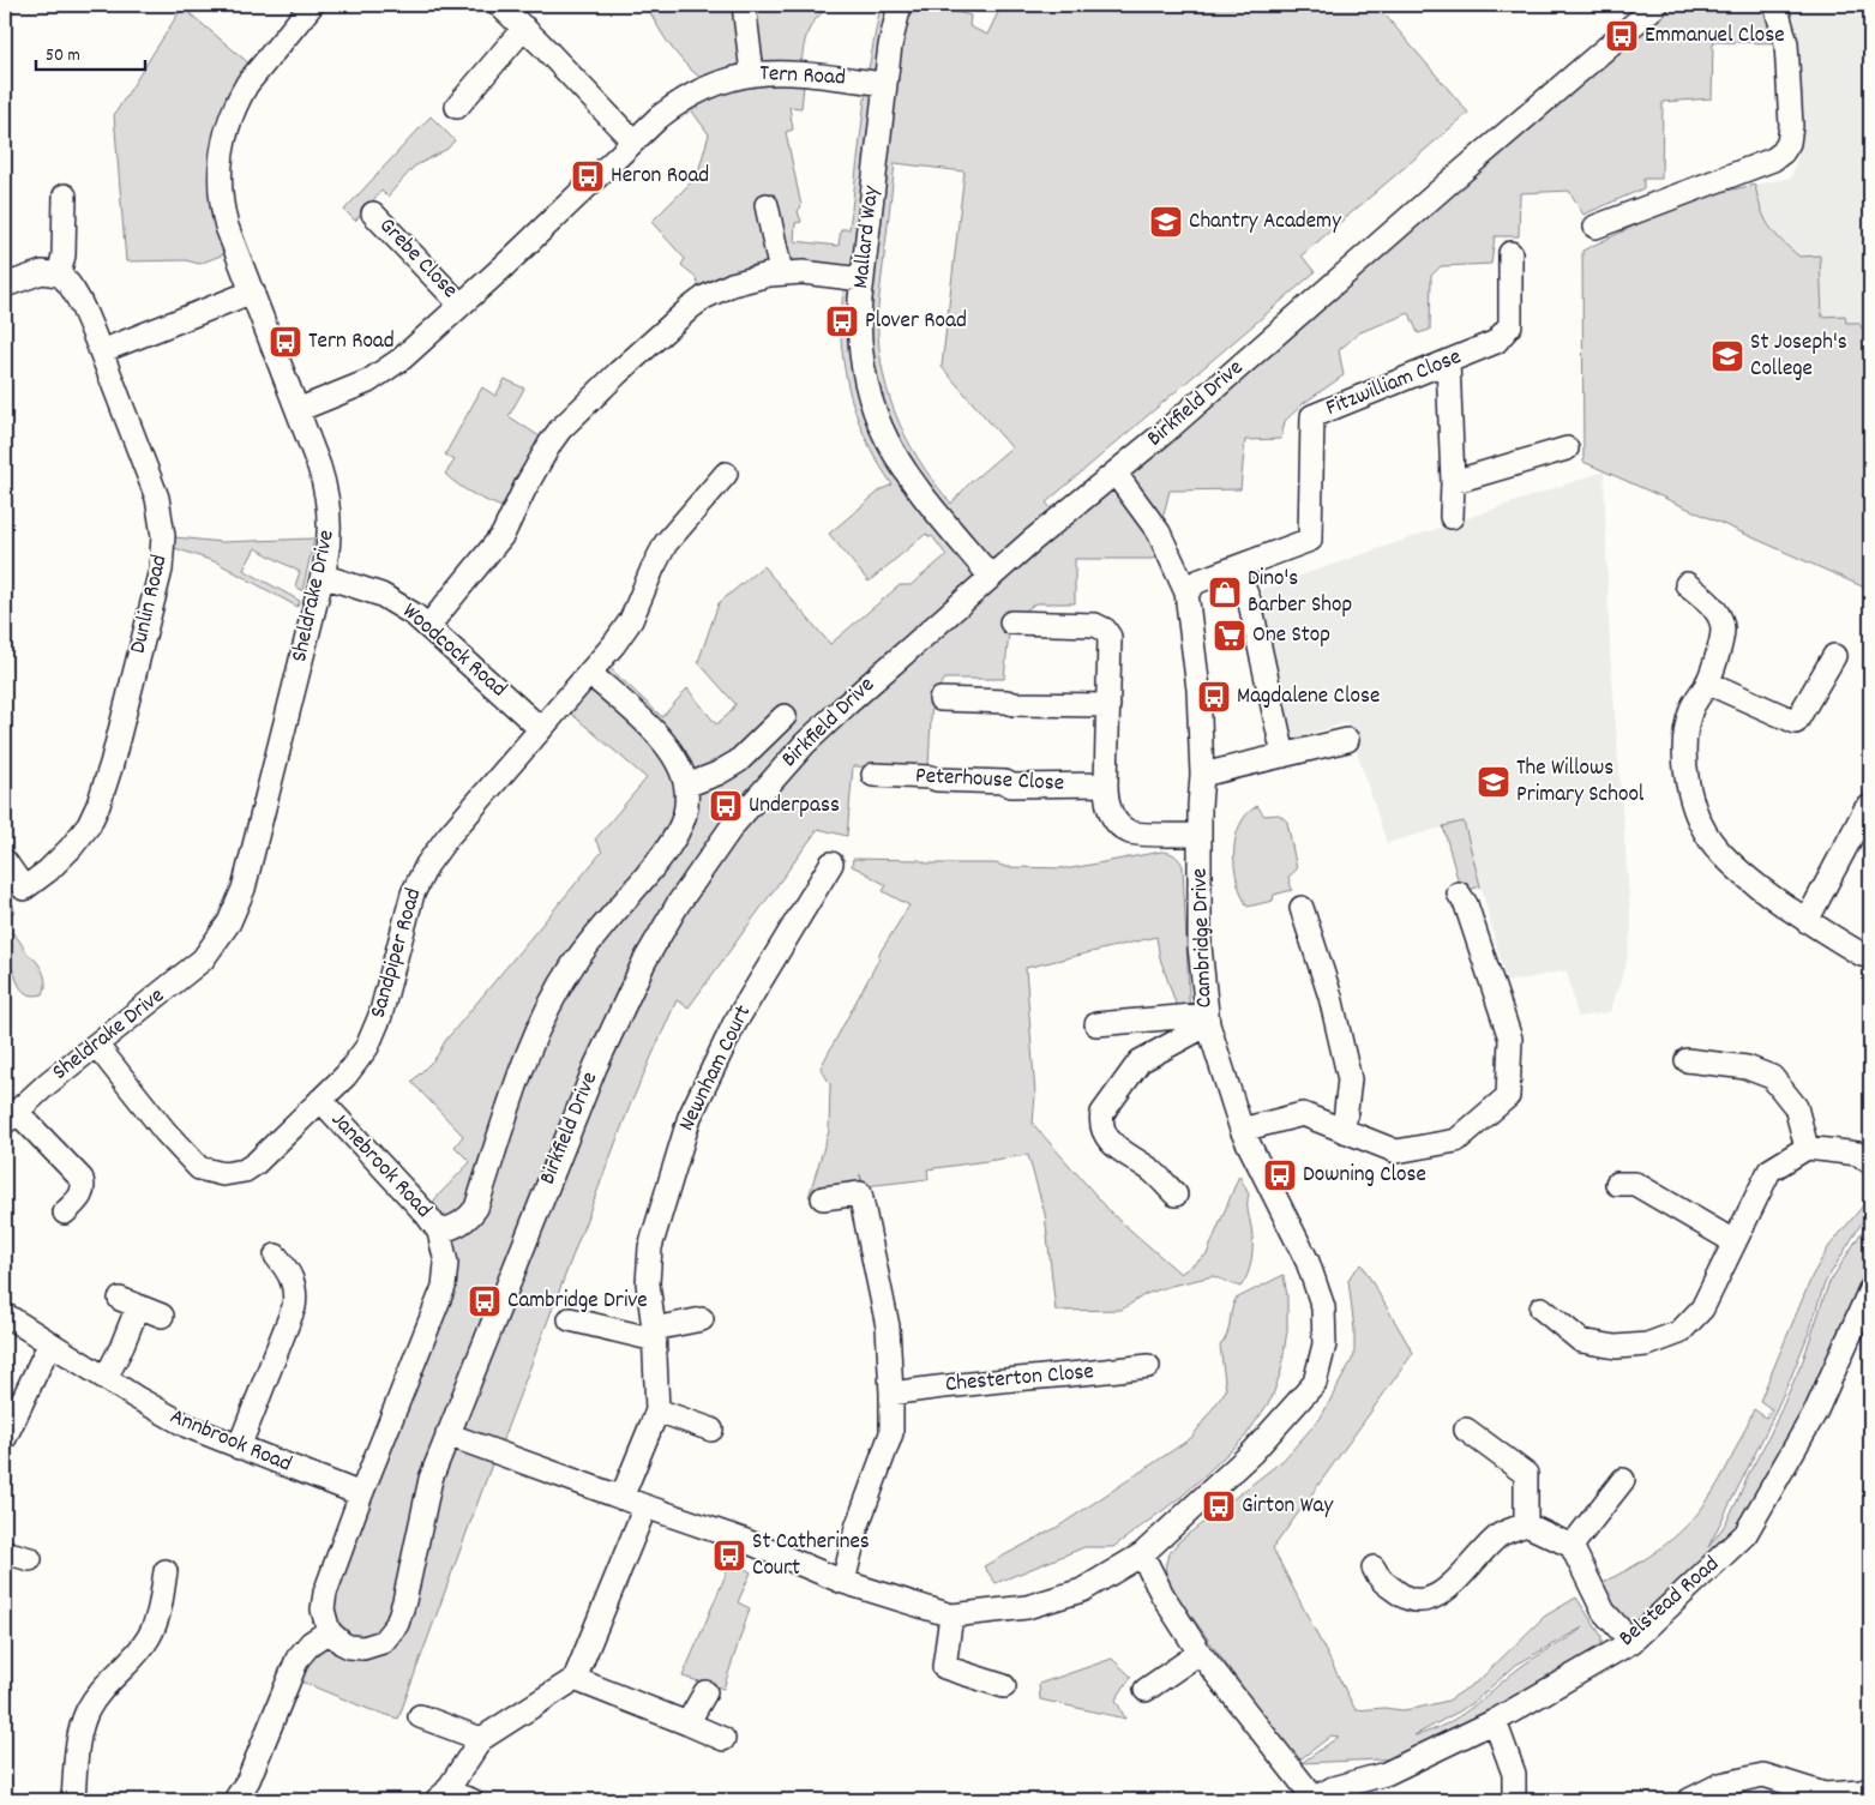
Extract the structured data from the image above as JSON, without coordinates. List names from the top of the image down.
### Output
{
  "streets": {
    "street": [
      "Tern Road",
      "Mallard Way",
      "Grebe Close",
      "Fitzwilliam Close",
      "Birkfield Drive",
      "Sheldrake Drive",
      "Dunlin Road",
      "Woodcock Road",
      "Peterhouse Close",
      "Cambridge Drive",
      "Sandpiper Road",
      "Newnham Court",
      "Janebrook Road",
      "Chesterton Close",
      "Annbrook Road",
      "Belstead Road"
    ]
  },
  "crossings": [
    ["Tern Road", "Mallard Way"],
    ["Tern Road", "Grebe Close"],
    ["Tern Road", "Sheldrake Drive"],
    ["Mallard Way", "Birkfield Drive"],
    ["Fitzwilliam Close", "Cambridge Drive"],
    ["Birkfield Drive", "Cambridge Drive"],
    ["Sheldrake Drive", "Woodcock Road"],
    ["Sheldrake Drive", "Sandpiper Road"],
    ["Woodcock Road", "Sandpiper Road"],
    ["Cambridge Drive", "Newnham Court"],
    ["Sandpiper Road", "Janebrook Road"]
  ],
  "places": {
    "bus stop": [
      "Emmanuel Close",
      "Heron Road",
      "Plover Road",
      "Tern Road",
      "Magdalene Close",
      "Underpass",
      "Downing Close",
      "Cambridge Drive",
      "Girton Way",
      "St Catherines Court"
    ],
    "school or university": ["Chantry Academy", "St Joseph's College", "The Willows Primary School"],
    "shop": ["Dino's Barber Shop"],
    "supermarket": ["One Stop"]
  },
  "scale_bar": "50 m"
}
